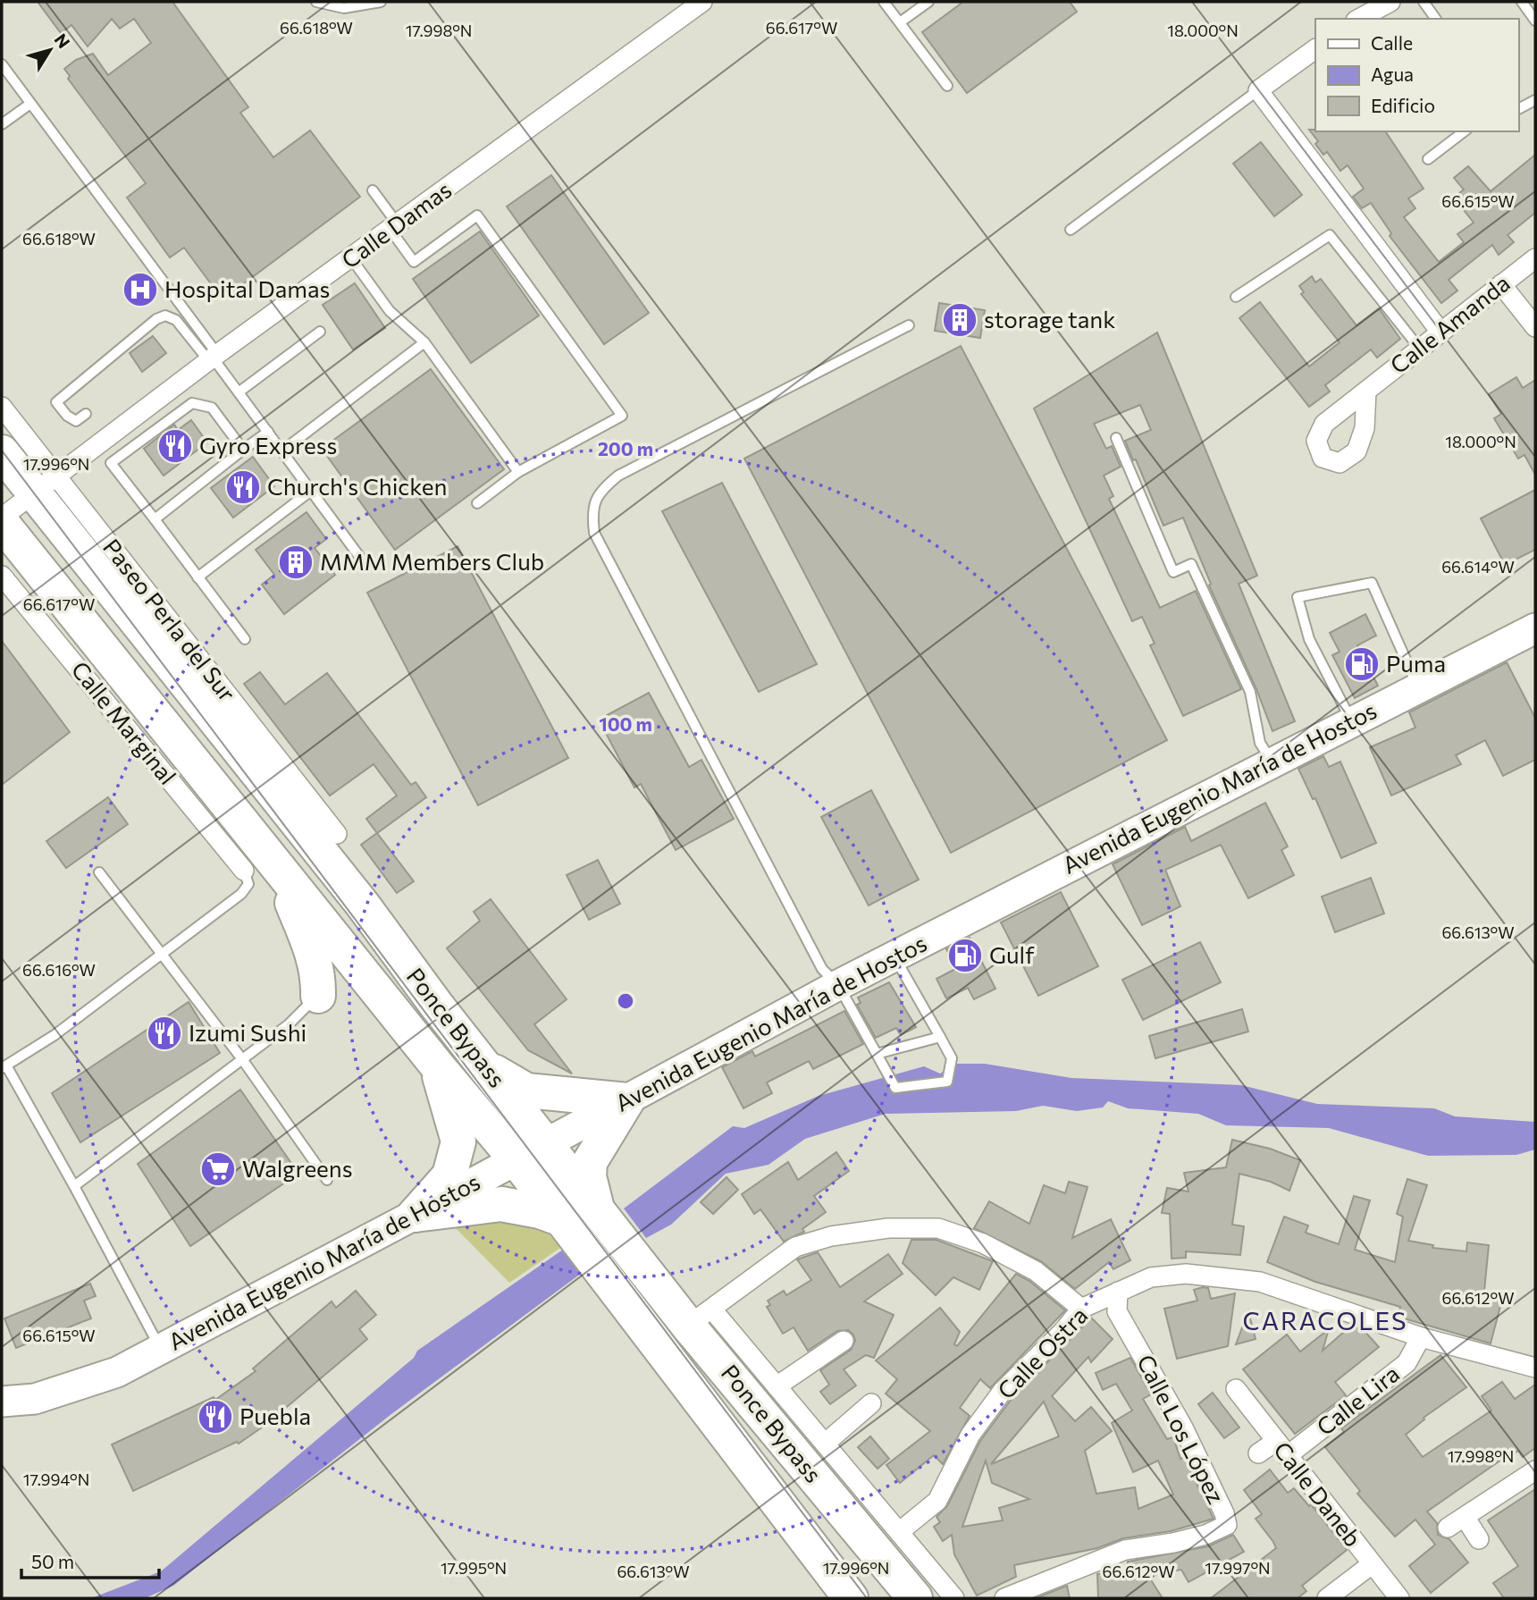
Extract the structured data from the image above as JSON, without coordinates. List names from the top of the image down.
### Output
{
  "streets": {
    "highway": ["Ponce Bypass"],
    "main road": ["Avenida Eugenio María de Hostos"],
    "street": [
      "Calle Damas",
      "Calle Amanda",
      "Paseo Perla del Sur",
      "Calle Marginal",
      "Calle Ostra",
      "Calle Lira",
      "Calle Los López",
      "Calle Daneb"
    ]
  },
  "crossings": [
    ["Calle Damas", "Paseo Perla del Sur"],
    ["Calle Damas", "Ponce Bypass"],
    ["Paseo Perla del Sur", "Ponce Bypass"],
    ["Calle Marginal", "Ponce Bypass"],
    ["Avenida Eugenio María de Hostos", "Ponce Bypass"],
    ["Calle Ostra", "Calle Lira"],
    ["Calle Ostra", "Calle Los López"],
    ["Calle Lira", "Calle Daneb"]
  ],
  "districts": ["CARACOLES"],
  "places": {
    "hospital": ["Hospital Damas"],
    "building": ["storage tank", "MMM Members Club"],
    "restaurant": [
      "Gyro Express",
      "Church's Chicken",
      "Izumi Sushi",
      "Puebla"
    ],
    "fuel station": ["Puma", "Gulf"],
    "supermarket": ["Walgreens"]
  },
  "legend": ["Calle", "Agua", "Edificio"],
  "scale_bar": "50 m",
  "north": "top right",
  "coordinates": [
    "66.618°W",
    "66.617°W",
    "17.998°N",
    "18.000°N",
    "66.615°W",
    "17.996°N",
    "66.614°W",
    "66.613°W",
    "66.616°W",
    "66.612°W",
    "17.994°N",
    "17.995°N",
    "17.997°N"
  ],
  "rings": ["200 m", "100 m"]
}
